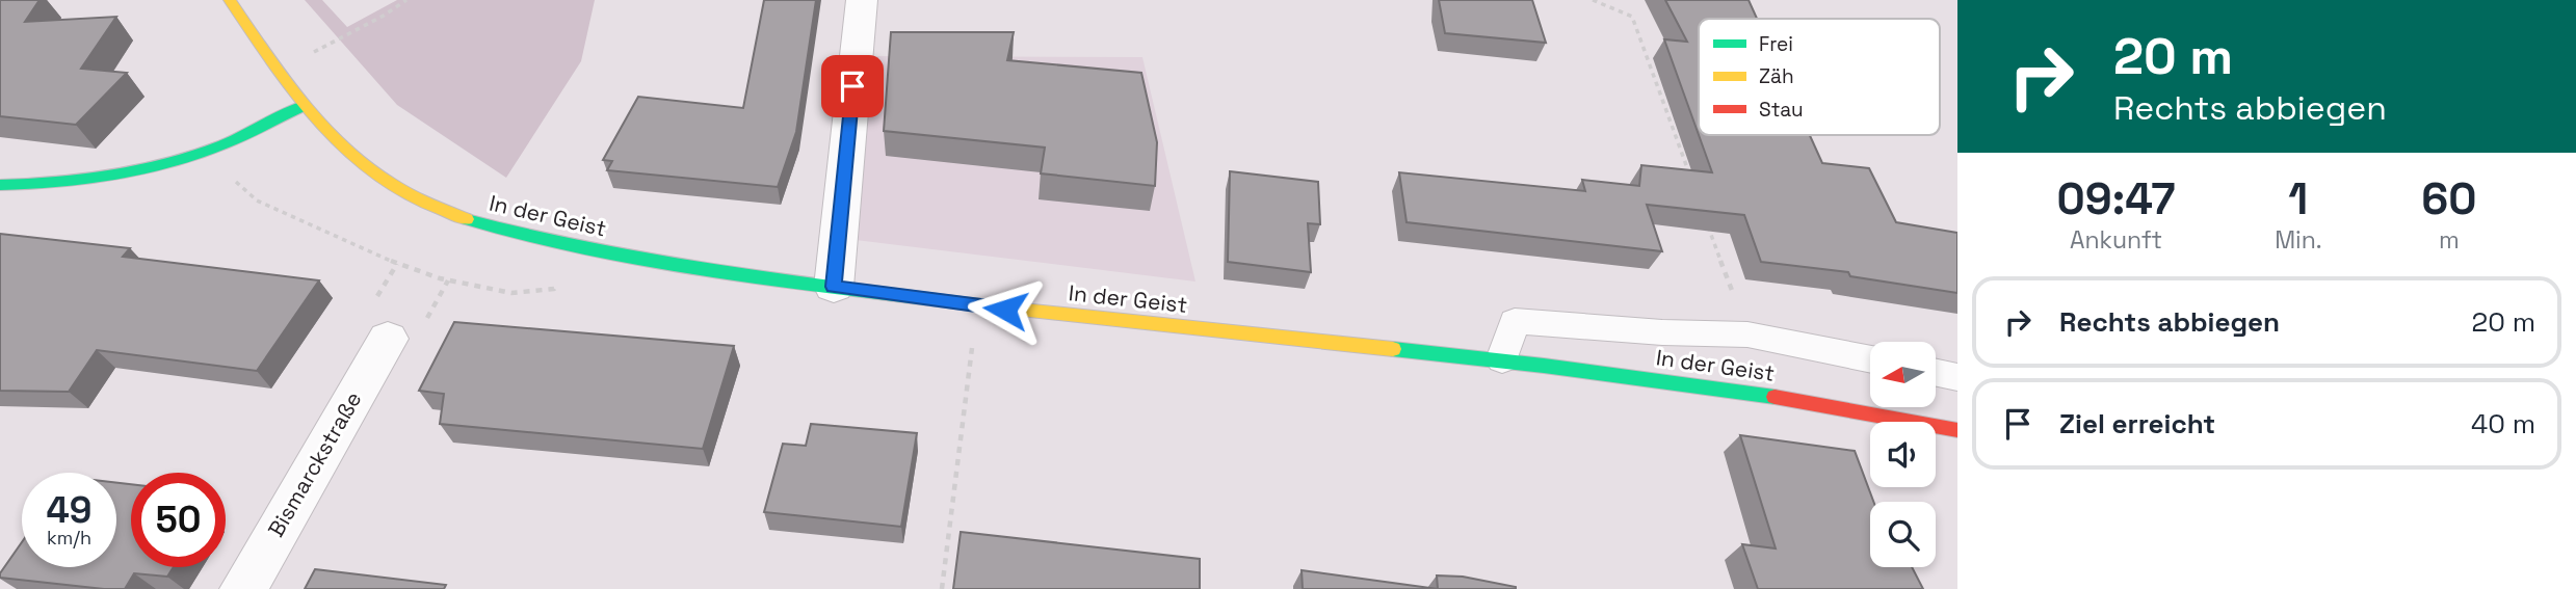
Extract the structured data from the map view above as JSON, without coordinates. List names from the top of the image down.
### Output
{
  "streets": {
    "main road": ["In der Geist"],
    "street": ["Bismarckstraße"]
  },
  "legend": ["Frei", "Zäh", "Stau"],
  "north": "left",
  "page": {
    "turn": ["20 m", "Rechts abbiegen"],
    "eta": [
      "09:47",
      "Ankunft",
      "1",
      "Min.",
      "60",
      "m"
    ],
    "list": [
      {
        "name": "Rechts abbiegen",
        "value": "20 m"
      },
      {
        "name": "Ziel erreicht",
        "value": "40 m"
      }
    ],
    "speed": "49 km/h",
    "limit": "50"
  }
}
